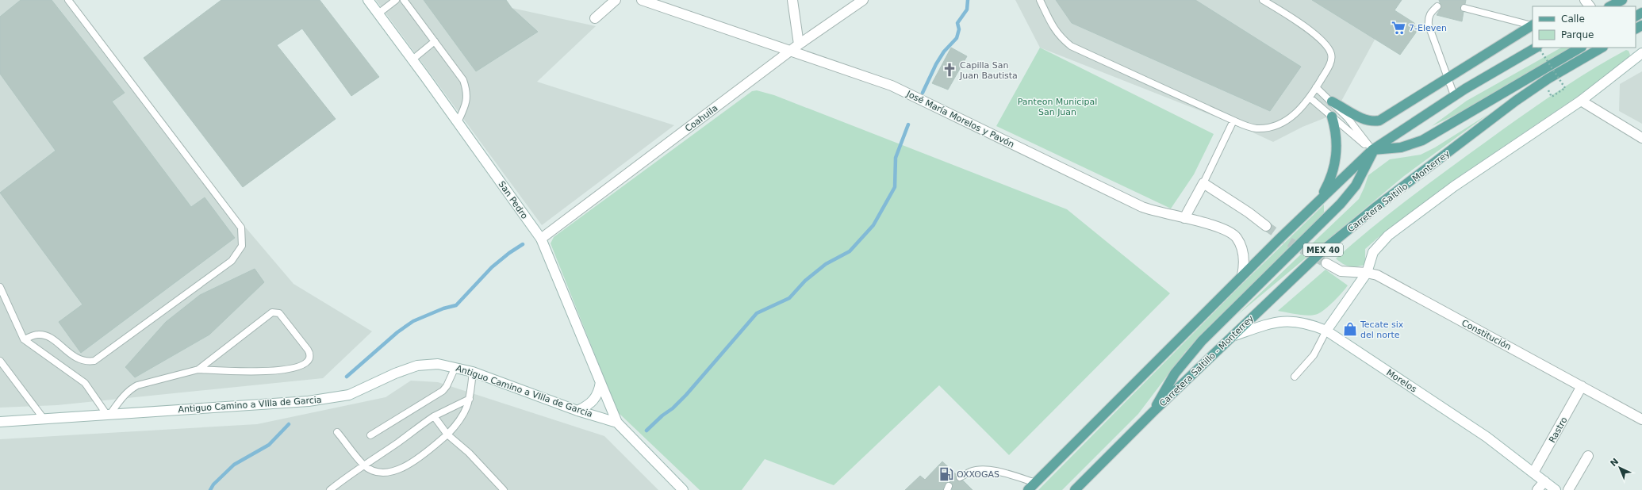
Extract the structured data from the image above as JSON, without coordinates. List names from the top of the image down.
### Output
{
  "streets": {
    "main road": ["Carretera Saltillo - Monterrey", "MEX 40"],
    "street": [
      "Coahuila",
      "José María Morelos y Pavón",
      "San Pedro",
      "Constitución",
      "Morelos",
      "Antiguo Camino a VIlla de Garcia",
      "Rastro"
    ]
  },
  "crossings": [
    ["Coahuila", "José María Morelos y Pavón"],
    ["Coahuila", "San Pedro"],
    ["Carretera Saltillo - Monterrey", "Morelos"],
    ["San Pedro", "Antiguo Camino a VIlla de Garcia"],
    ["Constitución", "Rastro"],
    ["Morelos", "Rastro"]
  ],
  "parks": ["Panteon Municipal San Juan"],
  "places": {
    "supermarket": ["7-Eleven"],
    "church": ["Capilla San Juan Bautista"],
    "shop": ["Tecate six del norte"],
    "fuel station": ["OXXOGAS"]
  },
  "legend": ["Calle", "Parque"],
  "north": "top left"
}
